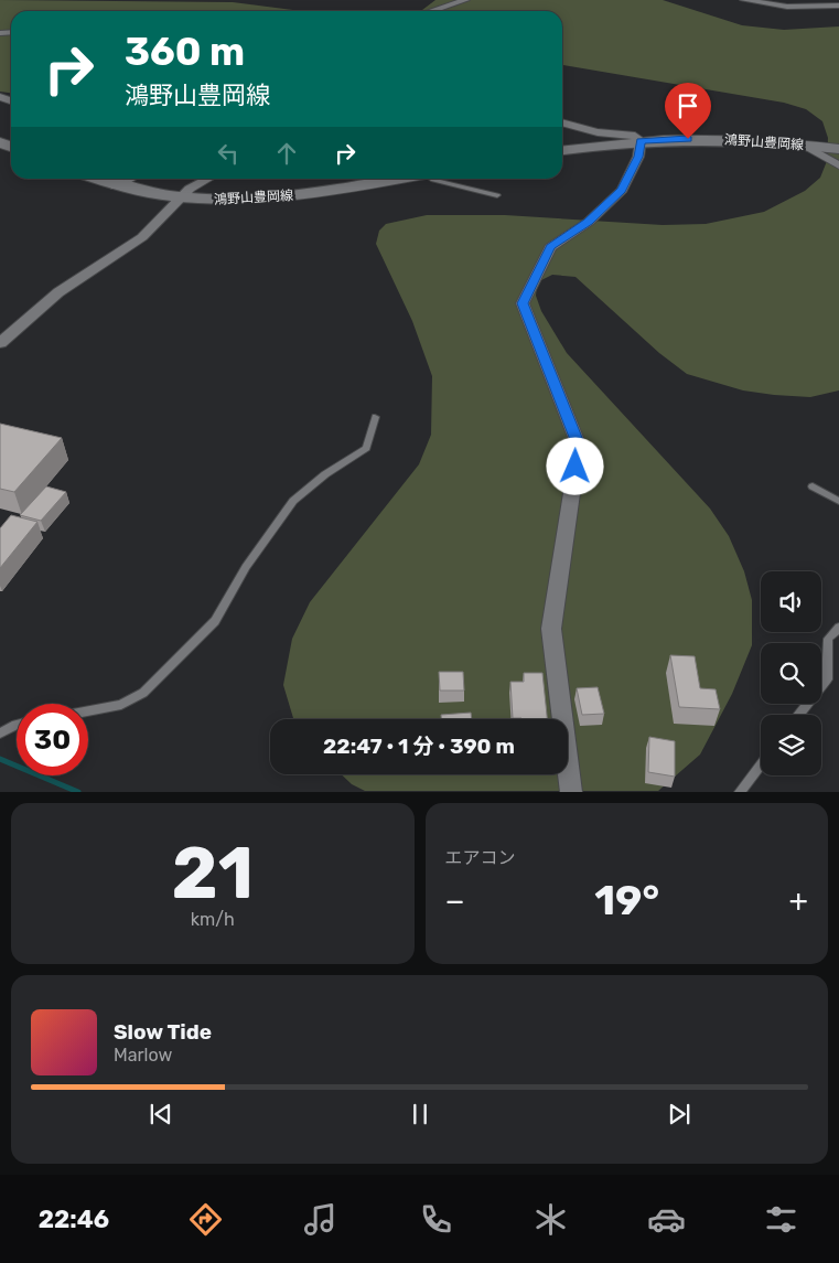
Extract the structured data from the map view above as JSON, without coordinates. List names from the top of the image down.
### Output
{
  "streets": {
    "main road": ["鴻野山豊岡線"]
  },
  "page": {
    "turn": ["360 m", "鴻野山豊岡線"],
    "limit": "30",
    "trip": "22:47 · 1 分 · 390 m",
    "tile": [
      ["21", "km/h"],
      "エアコン"
    ],
    "heat": ["−", "19°", "+"],
    "song": ["Slow Tide", "Marlow"],
    "tabs": "22:46"
  }
}
